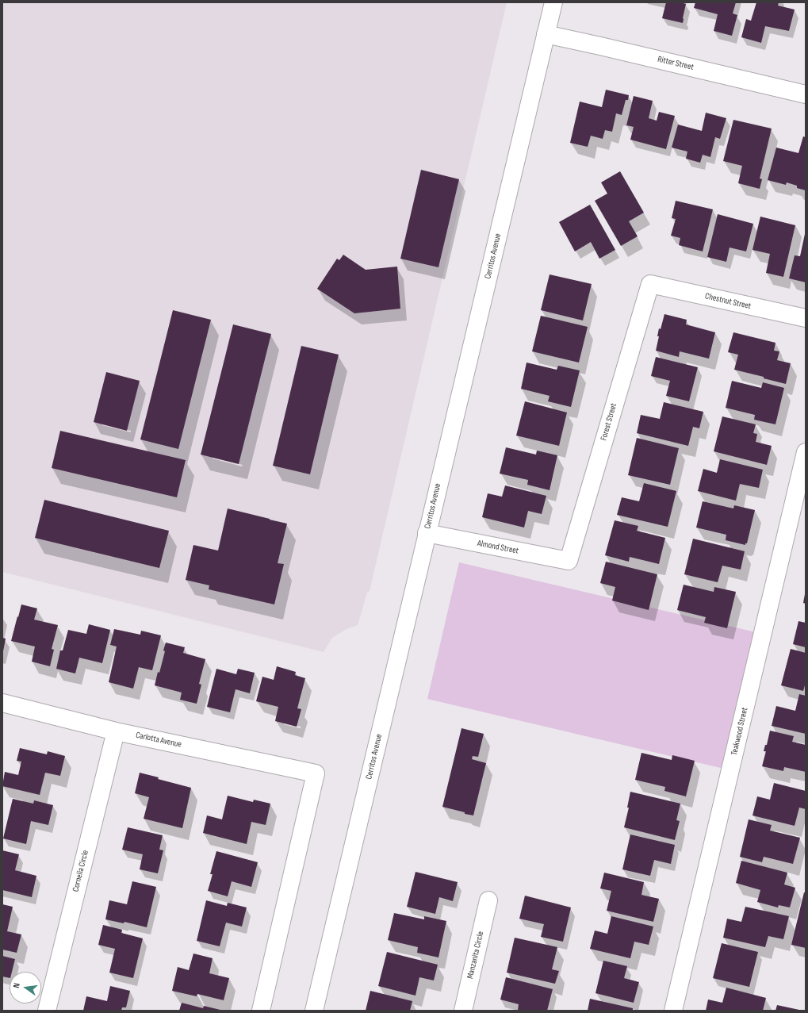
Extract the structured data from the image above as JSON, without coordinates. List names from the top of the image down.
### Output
{
  "streets": {
    "street": [
      "Ritter Street",
      "Cerritos Avenue",
      "Chestnut Street",
      "Forest Street",
      "Almond Street",
      "Teakwood Street",
      "Carlotta Avenue",
      "Cornelia Circle",
      "Manzanita Circle"
    ]
  },
  "crossings": [
    ["Ritter Street", "Cerritos Avenue"],
    ["Cerritos Avenue", "Almond Street"],
    ["Chestnut Street", "Forest Street"],
    ["Forest Street", "Almond Street"],
    ["Carlotta Avenue", "Cornelia Circle"]
  ],
  "north": "left"
}
